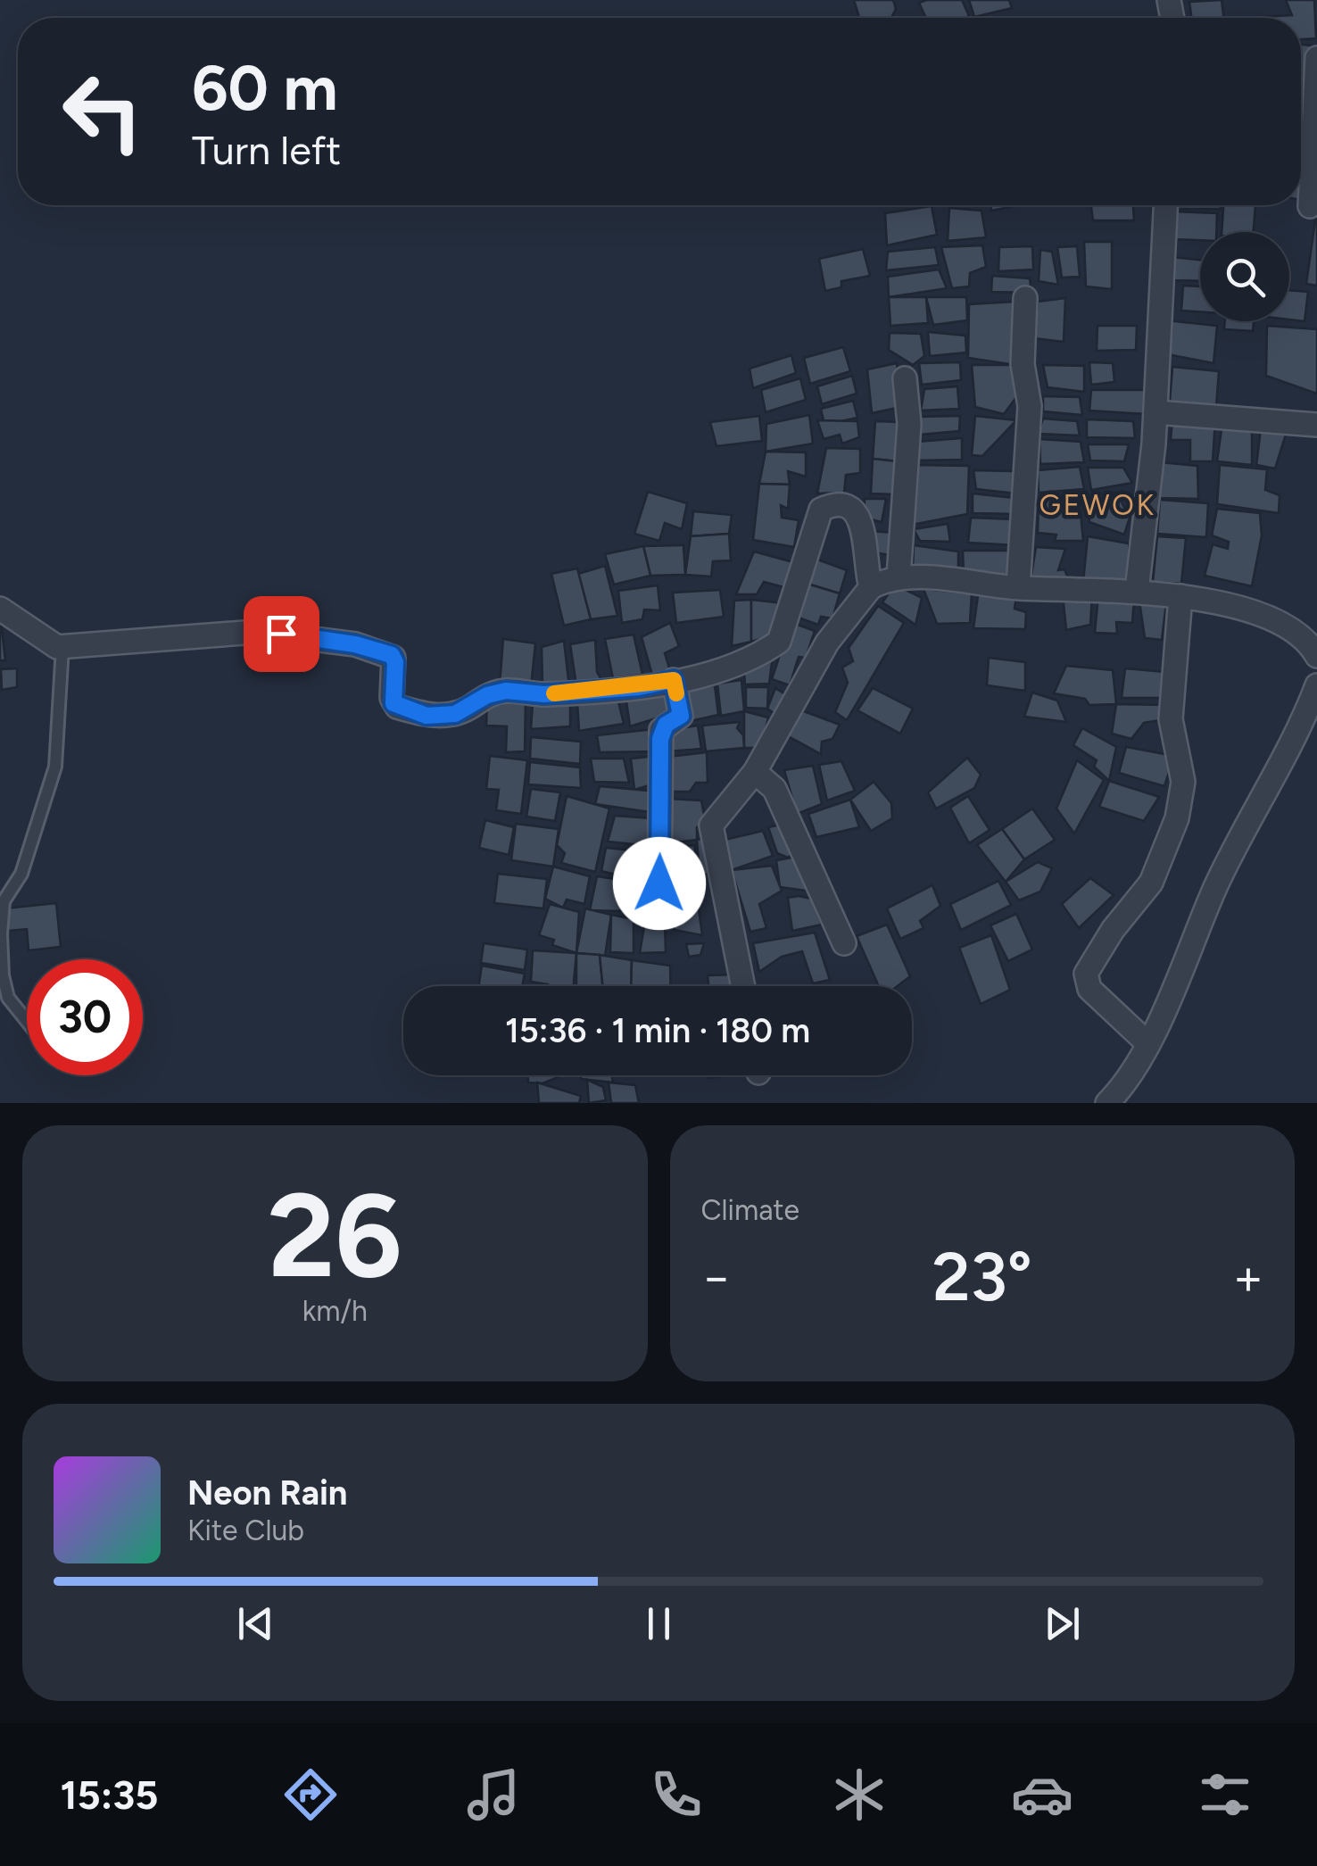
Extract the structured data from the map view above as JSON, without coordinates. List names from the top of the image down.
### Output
{
  "districts": ["GEWOK"],
  "page": {
    "turn": ["60 m", "Turn left"],
    "limit": "30",
    "trip": "15:36 · 1 min · 180 m",
    "tile": [
      ["26", "km/h"],
      "Climate"
    ],
    "heat": ["−", "23°", "+"],
    "song": ["Neon Rain", "Kite Club"],
    "tabs": "15:35"
  }
}
